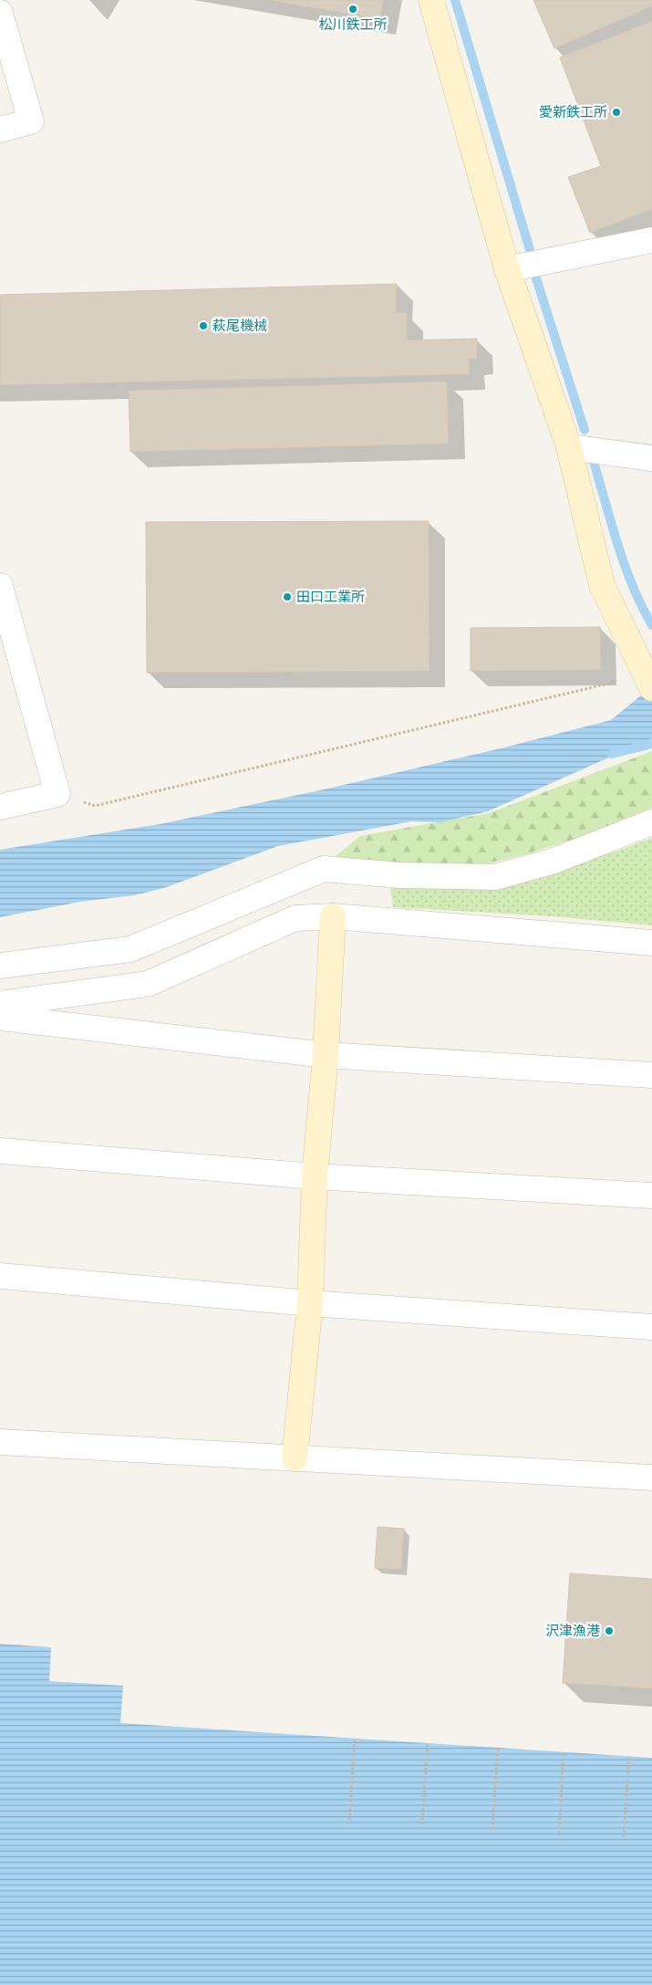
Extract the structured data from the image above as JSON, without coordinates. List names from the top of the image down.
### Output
{
  "places": [
    "松川鉄工所",
    "愛新鉄工所",
    "萩尾機械",
    "田口工業所",
    "沢津漁港"
  ]
}
